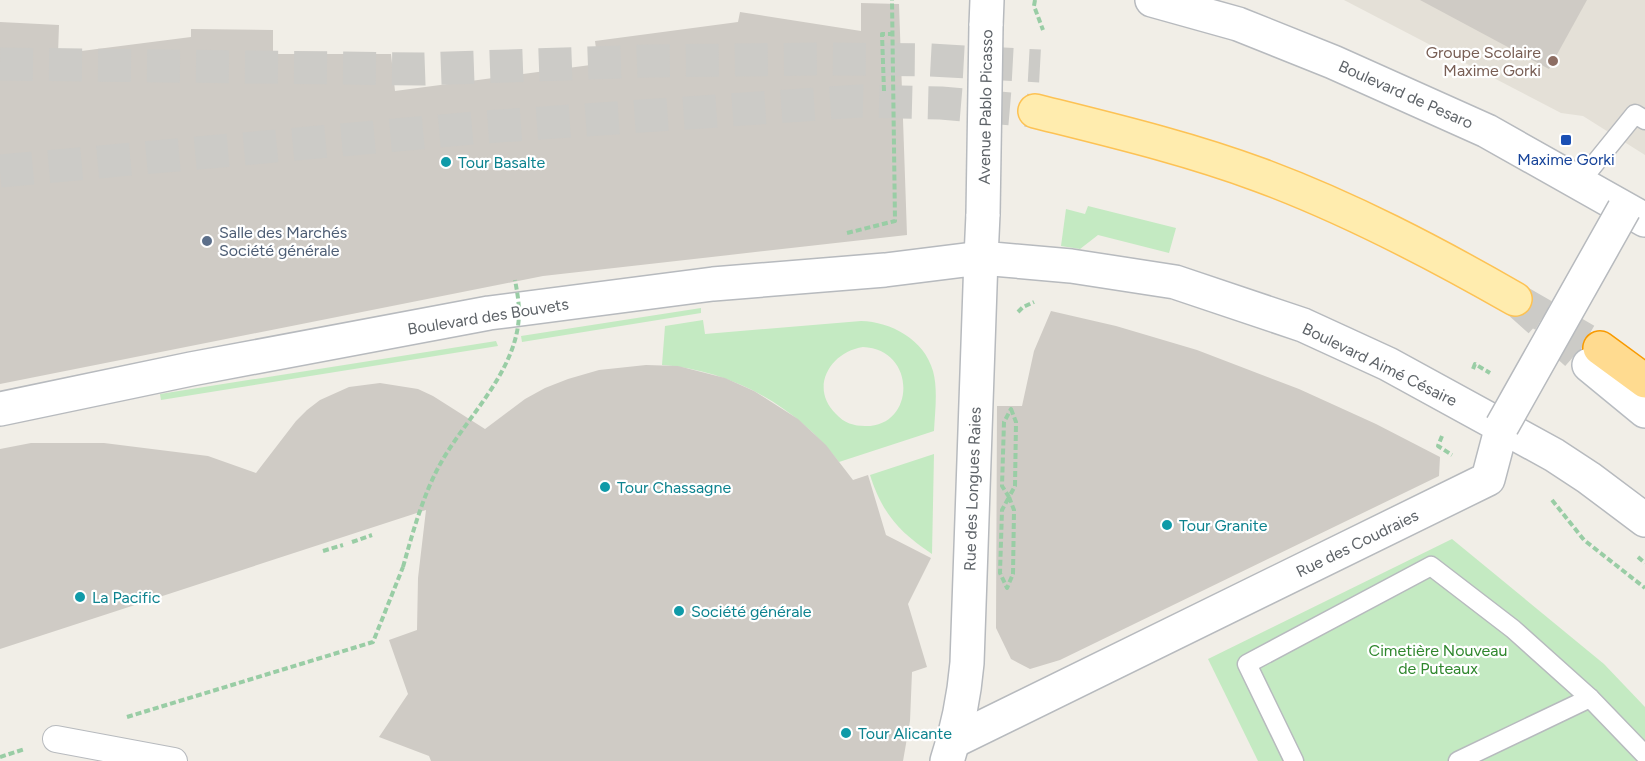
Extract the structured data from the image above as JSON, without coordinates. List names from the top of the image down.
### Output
{
  "streets": {
    "street": [
      "Boulevard de Pesaro",
      "Avenue Pablo Picasso",
      "Boulevard des Bouvets",
      "Boulevard Aimé Césaire",
      "Rue des Longues Raies",
      "Rue des Coudraies"
    ]
  },
  "crossings": [
    ["Boulevard de Pesaro", "Rue des Coudraies"],
    ["Avenue Pablo Picasso", "Rue des Longues Raies"],
    ["Boulevard des Bouvets", "Boulevard Aimé Césaire"],
    ["Boulevard des Bouvets", "Rue des Longues Raies"],
    ["Boulevard Aimé Césaire", "Rue des Longues Raies"],
    ["Boulevard Aimé Césaire", "Rue des Coudraies"],
    ["Rue des Longues Raies", "Rue des Coudraies"]
  ],
  "parks": ["Cimetière Nouveau de Puteaux"],
  "places": {
    "other": [
      "Groupe Scolaire Maxime Gorki",
      "Tour Basalte",
      "Salle des Marchés Société générale",
      "Tour Chassagne",
      "Tour Granite",
      "La Pacific",
      "Société générale",
      "Tour Alicante"
    ],
    "transit": ["Maxime Gorki"]
  }
}
